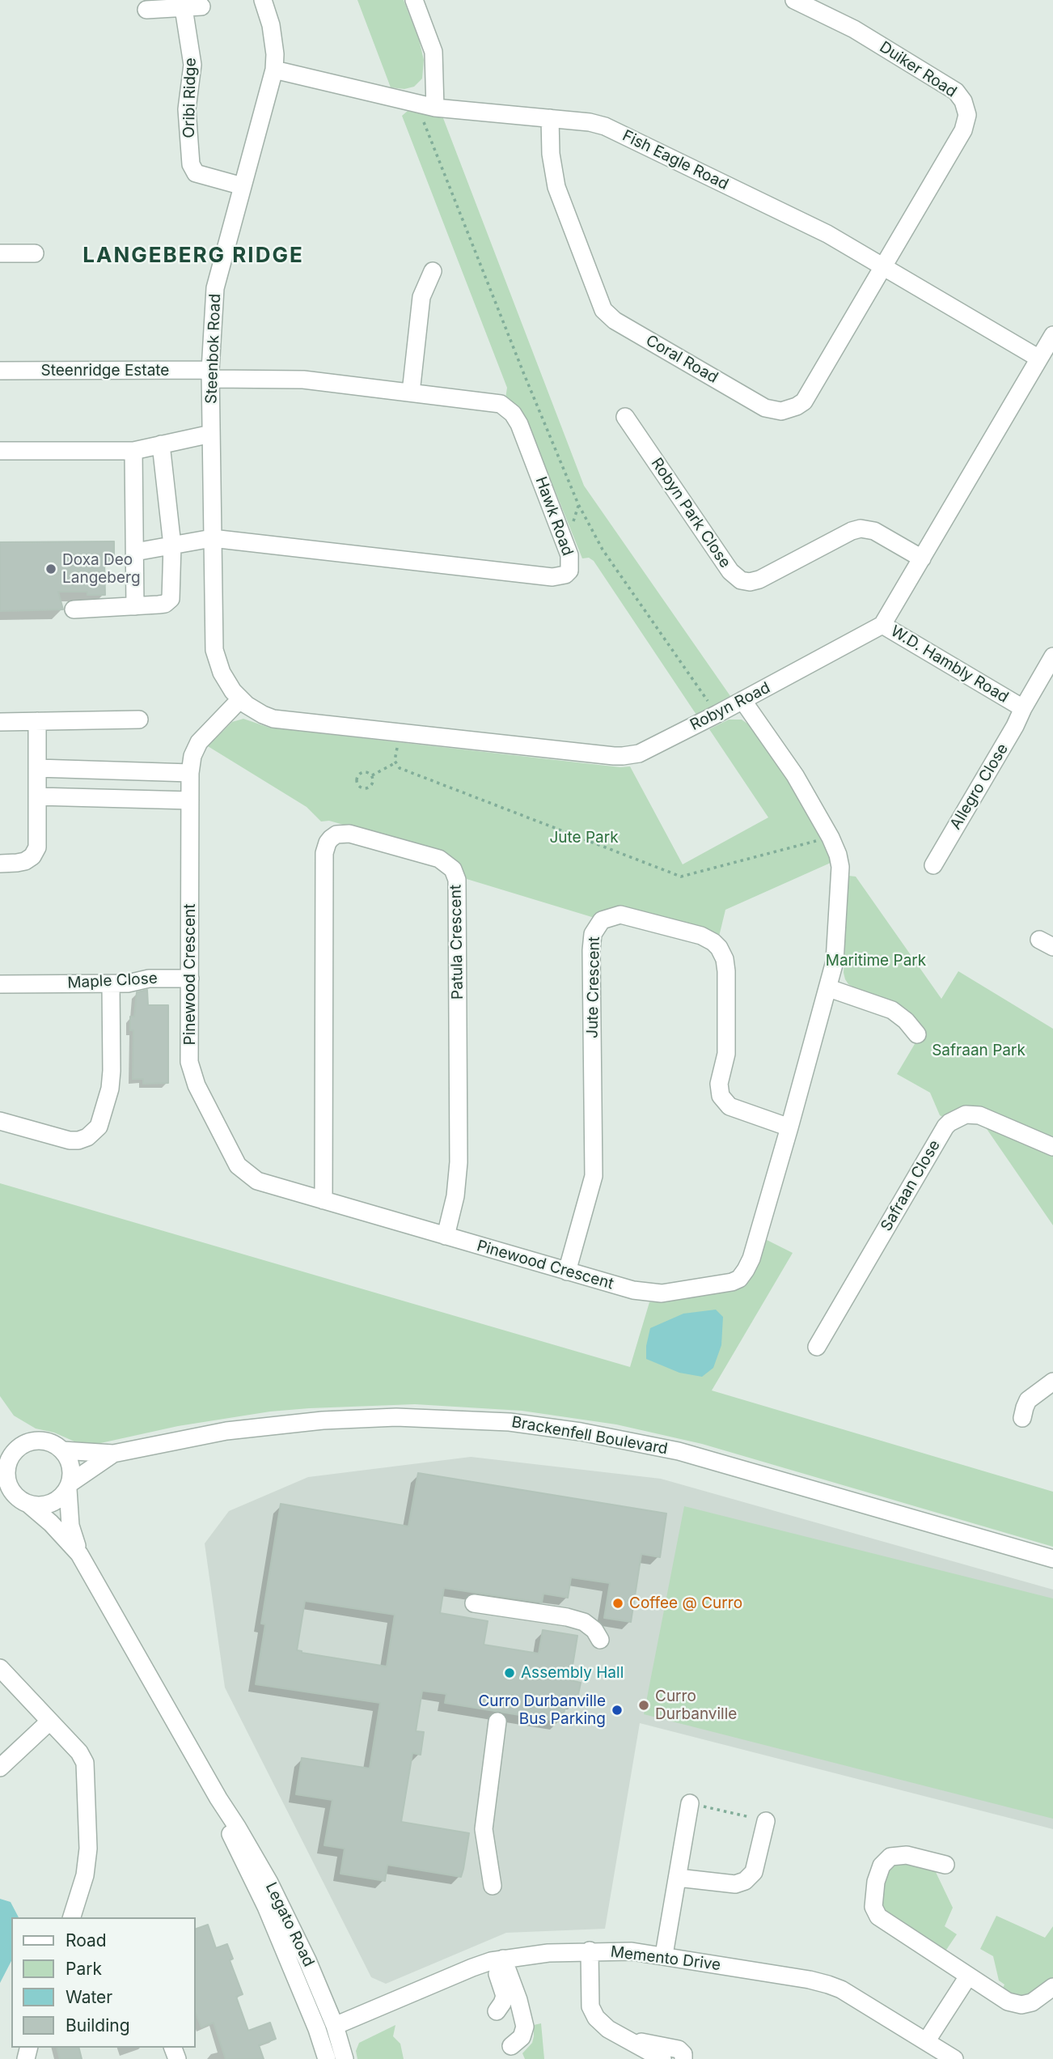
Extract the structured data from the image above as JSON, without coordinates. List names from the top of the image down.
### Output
{
  "streets": {
    "street": [
      "Duiker Road",
      "Oribi Ridge",
      "Fish Eagle Road",
      "Steenbok Road",
      "Coral Road",
      "Steenridge Estate",
      "Robyn Park Close",
      "Hawk Road",
      "W.D. Hambly Road",
      "Robyn Road",
      "Allegro Close",
      "Patula Crescent",
      "Pinewood Crescent",
      "Maple Close",
      "Jute Crescent",
      "Safraan Close",
      "Brackenfell Boulevard",
      "Legato Road",
      "Memento Drive"
    ]
  },
  "crossings": [
    ["Duiker Road", "Fish Eagle Road"],
    ["Duiker Road", "Coral Road"],
    ["Oribi Ridge", "Steenbok Road"],
    ["Fish Eagle Road", "Steenbok Road"],
    ["Fish Eagle Road", "Coral Road"],
    ["Steenbok Road", "Steenridge Estate"],
    ["Steenbok Road", "Hawk Road"],
    ["Steenbok Road", "Robyn Road"],
    ["Steenbok Road", "Pinewood Crescent"],
    ["Steenridge Estate", "Hawk Road"],
    ["W.D. Hambly Road", "Robyn Road"],
    ["W.D. Hambly Road", "Allegro Close"],
    ["Robyn Road", "Pinewood Crescent"],
    ["Patula Crescent", "Pinewood Crescent"],
    ["Pinewood Crescent", "Maple Close"],
    ["Pinewood Crescent", "Jute Crescent"],
    ["Brackenfell Boulevard", "Legato Road"],
    ["Legato Road", "Memento Drive"]
  ],
  "districts": ["LANGEBERG RIDGE"],
  "parks": ["Jute Park", "Maritime Park", "Safraan Park"],
  "places": [
    "Doxa Deo Langeberg",
    "Coffee @ Curro",
    "Assembly Hall",
    "Curro Durbanville",
    "Curro Durbanville Bus Parking"
  ],
  "legend": [
    "Road",
    "Park",
    "Water",
    "Building"
  ]
}
